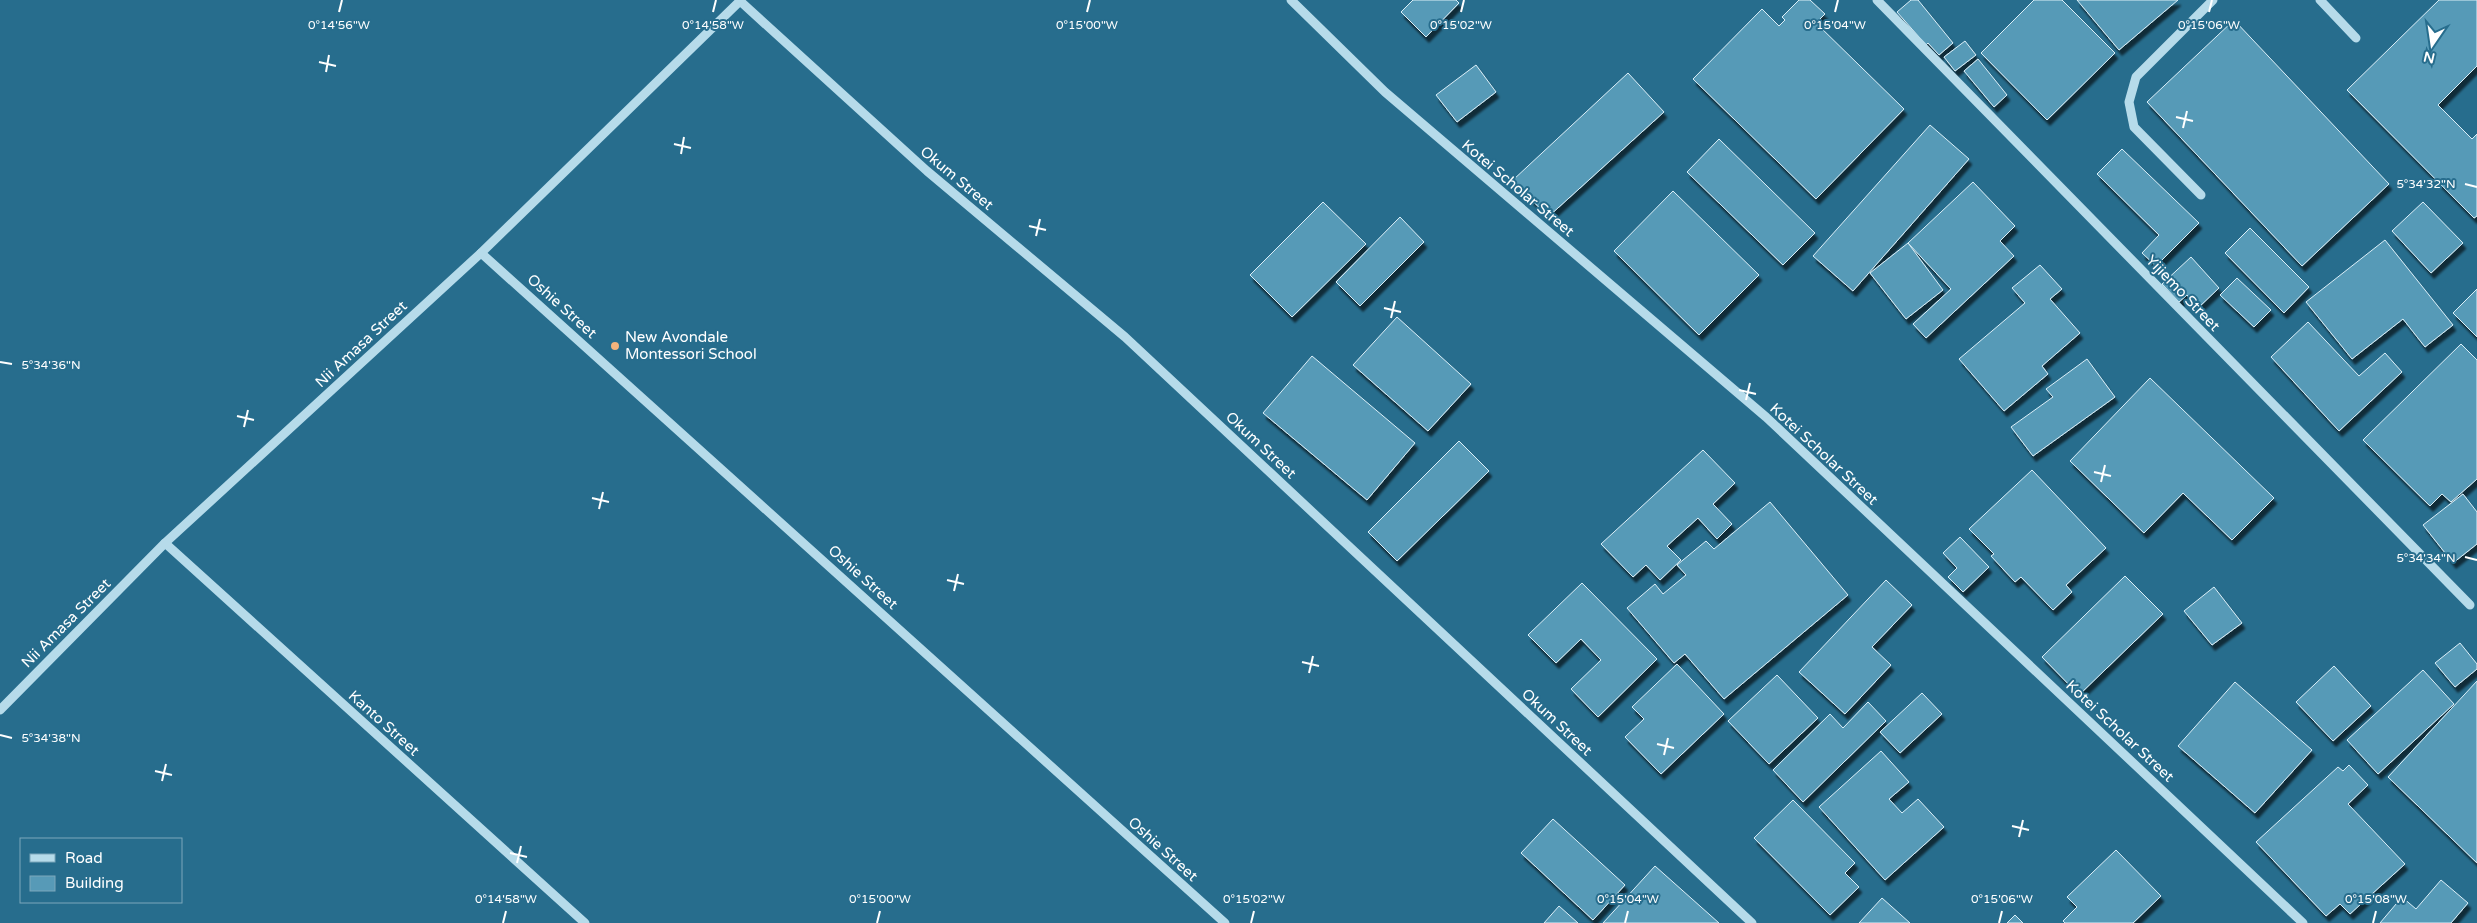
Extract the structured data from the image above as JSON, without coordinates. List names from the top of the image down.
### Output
{
  "streets": {
    "street": [
      "Okum Street",
      "Kotei Scholar Street",
      "Yijiemo Street",
      "Oshie Street",
      "Nii Amasa Street",
      "Kanto Street"
    ]
  },
  "crossings": [
    ["Okum Street", "Nii Amasa Street"],
    ["Oshie Street", "Nii Amasa Street"],
    ["Nii Amasa Street", "Kanto Street"]
  ],
  "places": ["New Avondale Montessori School"],
  "legend": ["Road", "Building"],
  "north": "bottom",
  "coordinates": [
    "0°15'02\"W",
    "0°15'04\"W",
    "0°14'56\"W",
    "0°14'58\"W",
    "0°15'00\"W",
    "0°15'06\"W",
    "5°34'32\"N",
    "5°34'36\"N",
    "5°34'34\"N",
    "5°34'38\"N",
    "0°15'08\"W"
  ]
}
